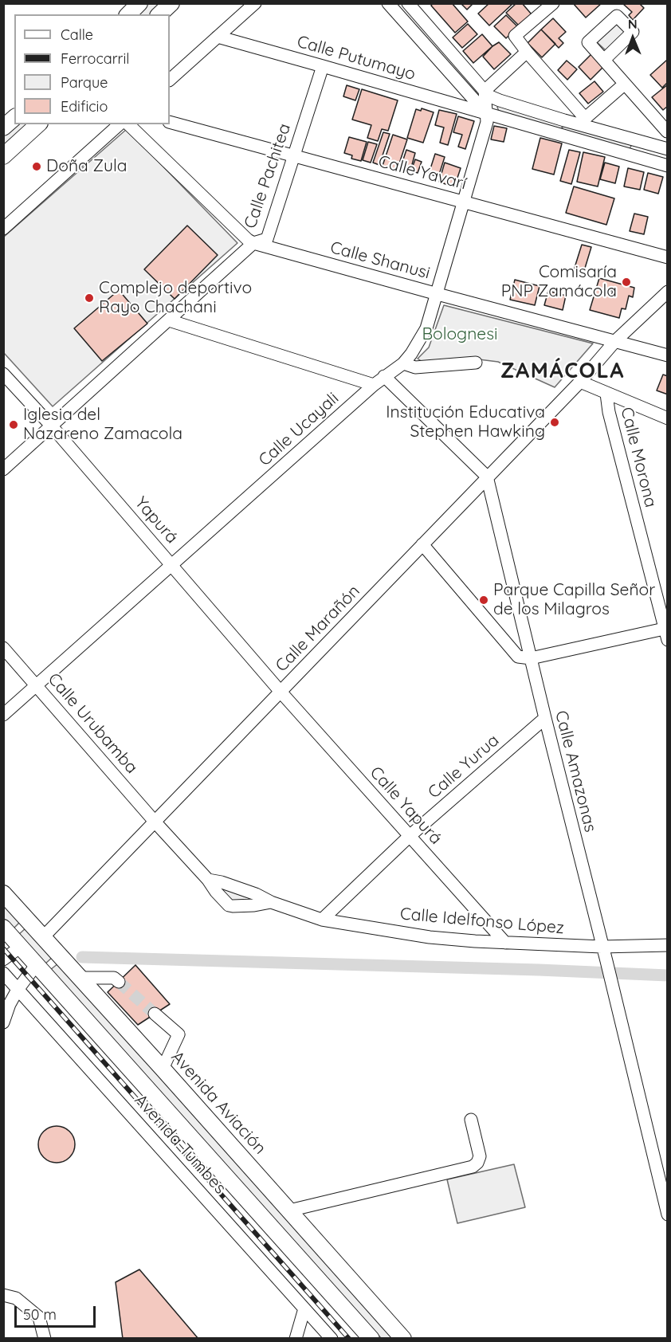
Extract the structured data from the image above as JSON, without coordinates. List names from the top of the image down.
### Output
{
  "streets": {
    "main road": ["Avenida Aviación"],
    "street": [
      "Calle Putumayo",
      "Calle Yavarí",
      "Calle Pachitea",
      "Calle Shanusi",
      "Calle Ucayali",
      "Calle Morona",
      "Yapurá",
      "Calle Marañón",
      "Calle Urubamba",
      "Calle Yurua",
      "Calle Amazonas",
      "Calle Yapurá",
      "Calle Idelfonso López",
      "Avenida Tumbes"
    ]
  },
  "crossings": [
    ["Calle Putumayo", "Calle Pachitea"],
    ["Calle Putumayo", "Calle Ucayali"],
    ["Calle Yavarí", "Calle Pachitea"],
    ["Calle Yavarí", "Calle Ucayali"],
    ["Calle Pachitea", "Calle Shanusi"],
    ["Calle Pachitea", "Yapurá"],
    ["Calle Shanusi", "Calle Ucayali"],
    ["Calle Shanusi", "Calle Marañón"],
    ["Calle Ucayali", "Yapurá"],
    ["Calle Ucayali", "Calle Urubamba"],
    ["Yapurá", "Calle Marañón"],
    ["Yapurá", "Calle Yapurá"],
    ["Calle Marañón", "Calle Urubamba"],
    ["Calle Marañón", "Calle Amazonas"],
    ["Calle Marañón", "Calle Yapurá"],
    ["Calle Marañón", "Avenida Aviación"],
    ["Calle Yurua", "Calle Amazonas"],
    ["Calle Yurua", "Calle Yapurá"],
    ["Calle Yurua", "Calle Idelfonso López"],
    ["Calle Amazonas", "Calle Idelfonso López"],
    ["Calle Yapurá", "Calle Idelfonso López"]
  ],
  "districts": ["ZAMÁCOLA"],
  "parks": ["Bolognesi"],
  "places": [
    "Doña Zula",
    "Comisaría PNP Zamácola",
    "Complejo deportivo Rayo Chachani",
    "Institución Educativa Stephen Hawking",
    "Iglesia del Nazareno Zamacola",
    "Parque Capilla Señor de los Milagros"
  ],
  "legend": [
    "Calle",
    "Ferrocarril",
    "Parque",
    "Edificio"
  ],
  "scale_bar": "50 m",
  "north": "top"
}
